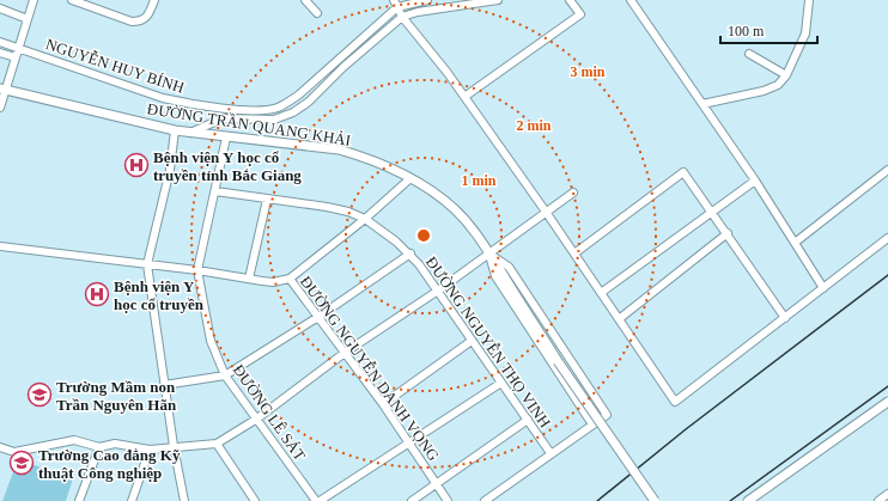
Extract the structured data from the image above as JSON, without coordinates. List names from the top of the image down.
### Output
{
  "streets": {
    "main road": ["ĐƯỜNG TRẦN QUANG KHẢI"],
    "street": [
      "NGUYỄN HUY BÍNH",
      "ĐƯỜNG NGUYỄN THỌ VINH",
      "ĐƯỜNG NGUYỄN DANH VỌNG",
      "ĐƯỜNG LÊ SÁT"
    ]
  },
  "crossings": [
    ["ĐƯỜNG TRẦN QUANG KHẢI", "ĐƯỜNG LÊ SÁT"],
    ["ĐƯỜNG NGUYỄN THỌ VINH", "ĐƯỜNG LÊ SÁT"],
    ["ĐƯỜNG NGUYỄN DANH VỌNG", "ĐƯỜNG LÊ SÁT"]
  ],
  "places": {
    "hospital": ["Bệnh viện Y học cổ truyền tỉnh Bắc Giang", "Bệnh viện Y học cổ truyền"],
    "school or university": ["Trường Mầm non Trần Nguyên Hãn", "Trường Cao đẳng Kỹ thuật Công nghiệp"]
  },
  "scale_bar": "100 m",
  "rings": ["3 min", "2 min", "1 min"]
}
